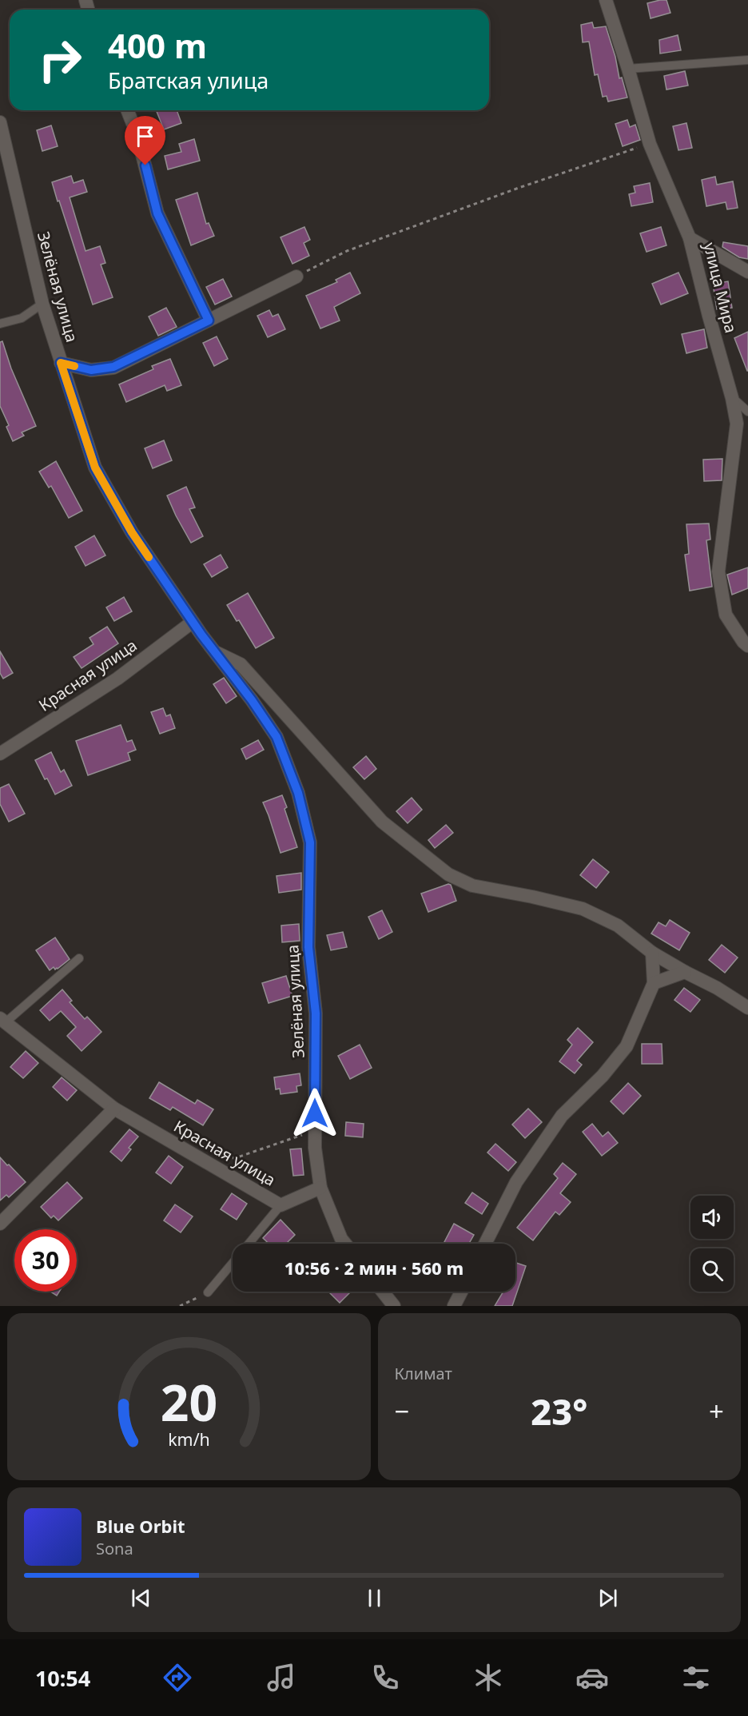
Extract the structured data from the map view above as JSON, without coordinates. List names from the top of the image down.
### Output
{
  "streets": {
    "street": ["Зелёная улица", "улица Мира", "Красная улица"]
  },
  "crossings": [
    ["Зелёная улица", "Красная улица"]
  ],
  "page": {
    "turn": ["400 m", "Братская улица"],
    "limit": "30",
    "trip": "10:56 · 2 мин · 560 m",
    "tile": "Климат",
    "heat": ["−", "23°", "+"],
    "song": ["Blue Orbit", "Sona"],
    "tabs": "10:54",
    "gauge": ["20", "km/h"]
  }
}
